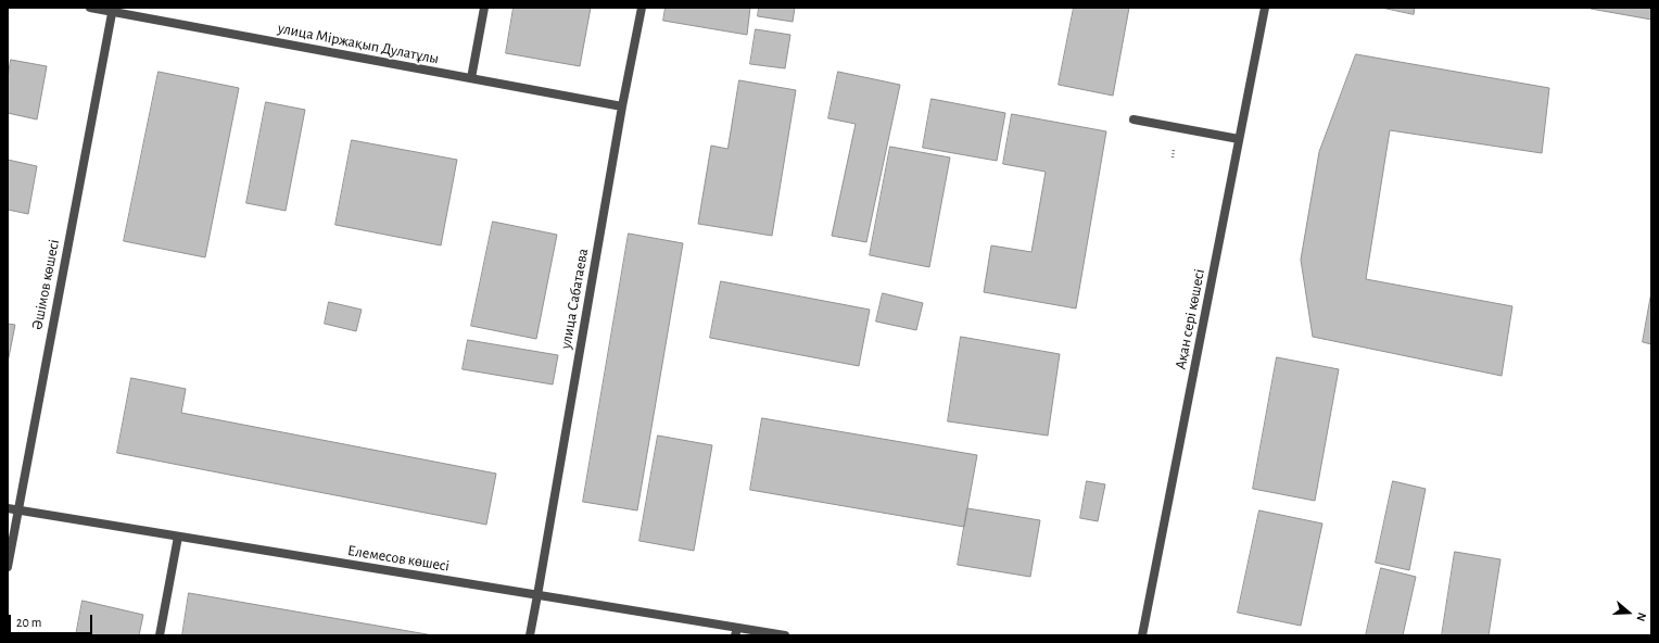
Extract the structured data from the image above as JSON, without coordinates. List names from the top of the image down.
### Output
{
  "streets": {
    "street": [
      "улица Міржақып Дулатұлы",
      "Әшімов көшесі",
      "улица Сабатаева",
      "Ақан сері көшесі",
      "Елемесов көшесі"
    ]
  },
  "crossings": [
    ["улица Міржақып Дулатұлы", "Әшімов көшесі"],
    ["улица Міржақып Дулатұлы", "улица Сабатаева"],
    ["Әшімов көшесі", "Елемесов көшесі"],
    ["улица Сабатаева", "Елемесов көшесі"]
  ],
  "scale_bar": "20 m",
  "north": "right"
}
